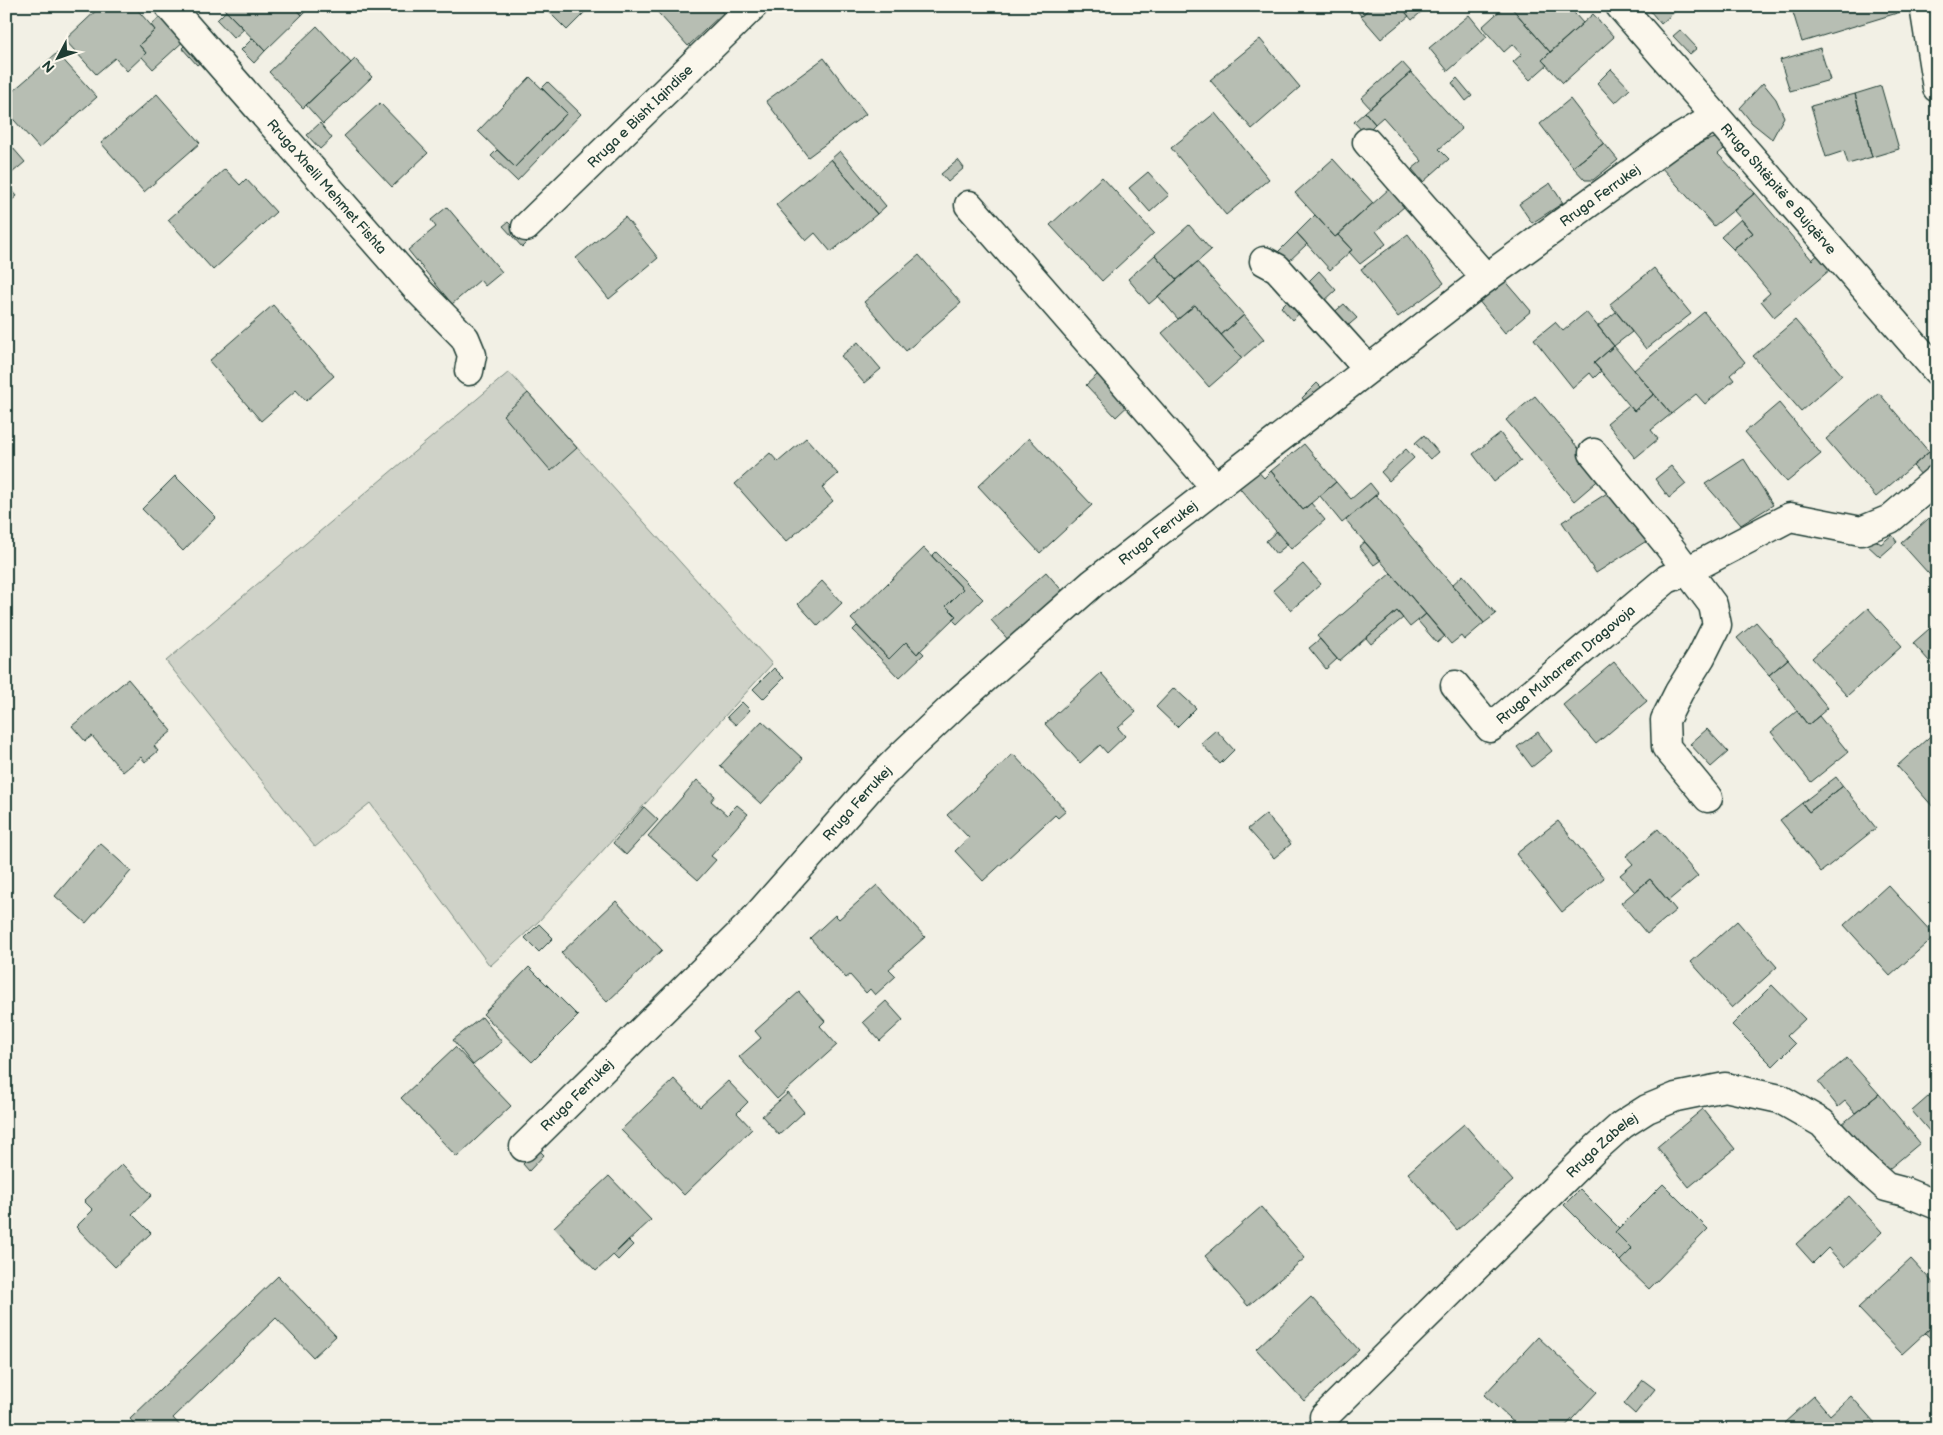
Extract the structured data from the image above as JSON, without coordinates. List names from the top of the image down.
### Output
{
  "streets": {
    "street": [
      "Rruga e Bisht Iqindise",
      "Rruga Xhelil Mehmet Fishta",
      "Rruga Shtëpitë e Bujqërve",
      "Rruga Ferrukej",
      "Rruga Muharrem Dragovoja",
      "Rruga Zabelej"
    ]
  },
  "crossings": [
    ["Rruga Shtëpitë e Bujqërve", "Rruga Ferrukej"]
  ],
  "north": "bottom left"
}
